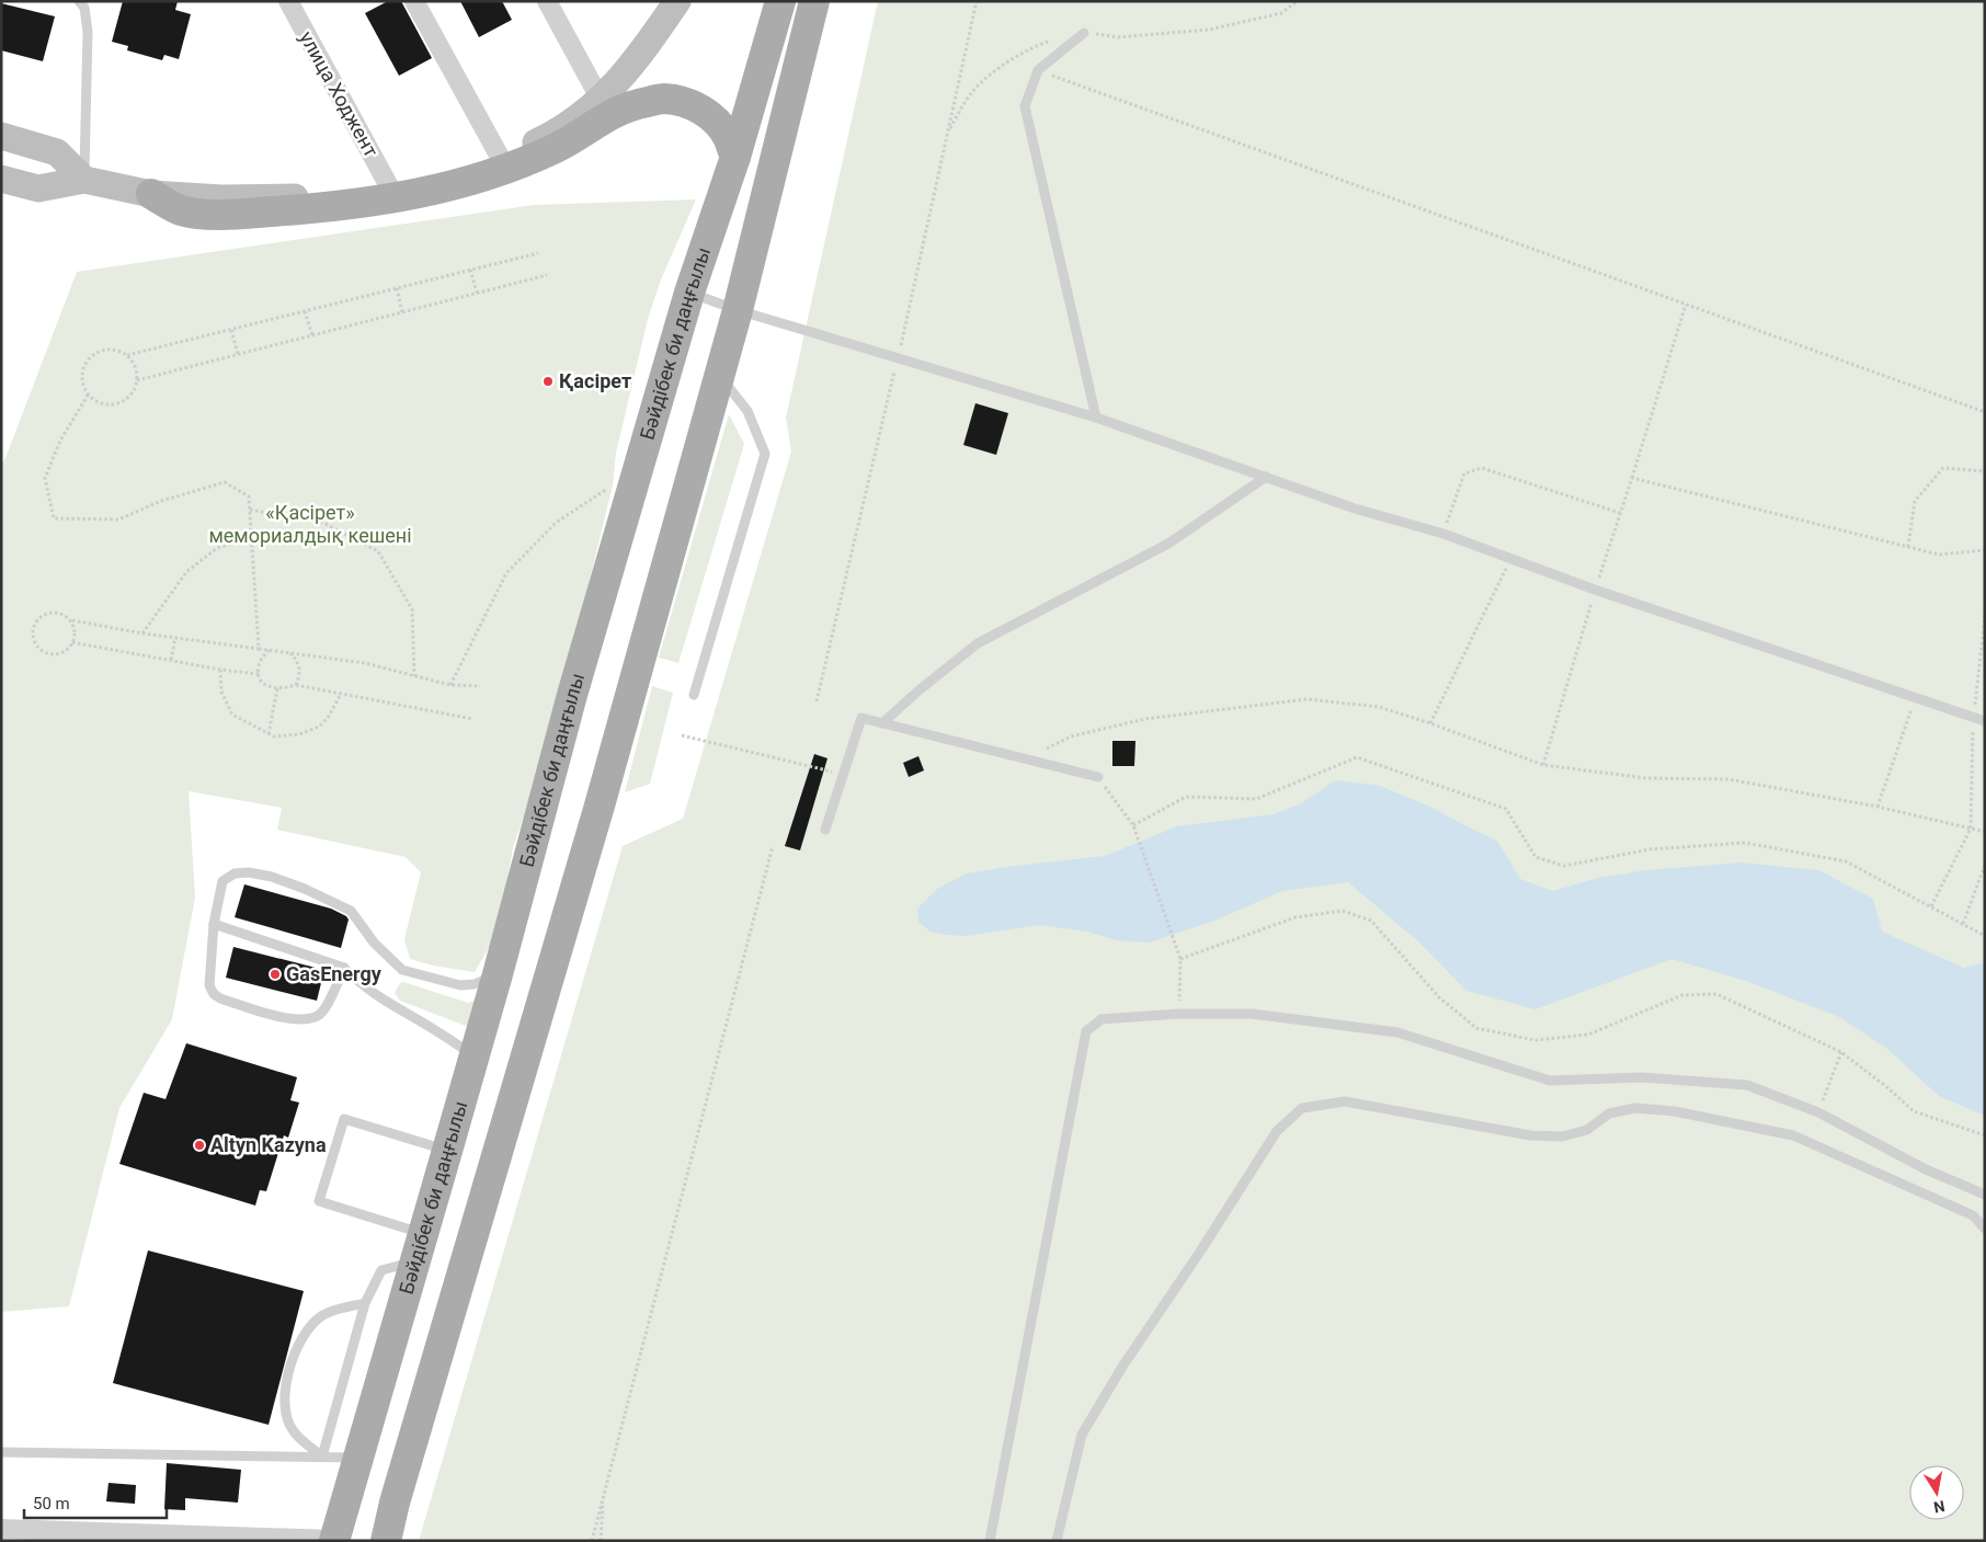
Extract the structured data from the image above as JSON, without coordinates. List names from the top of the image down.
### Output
{
  "streets": {
    "main road": ["Бәйдібек би даңғылы"],
    "street": ["улица Ходжент"]
  },
  "parks": ["«Қасірет» мемориалдық кешені"],
  "places": ["Қасірет", "GasEnergy", "Altyn Kazyna"],
  "scale_bar": "50 m",
  "north": "bottom"
}
